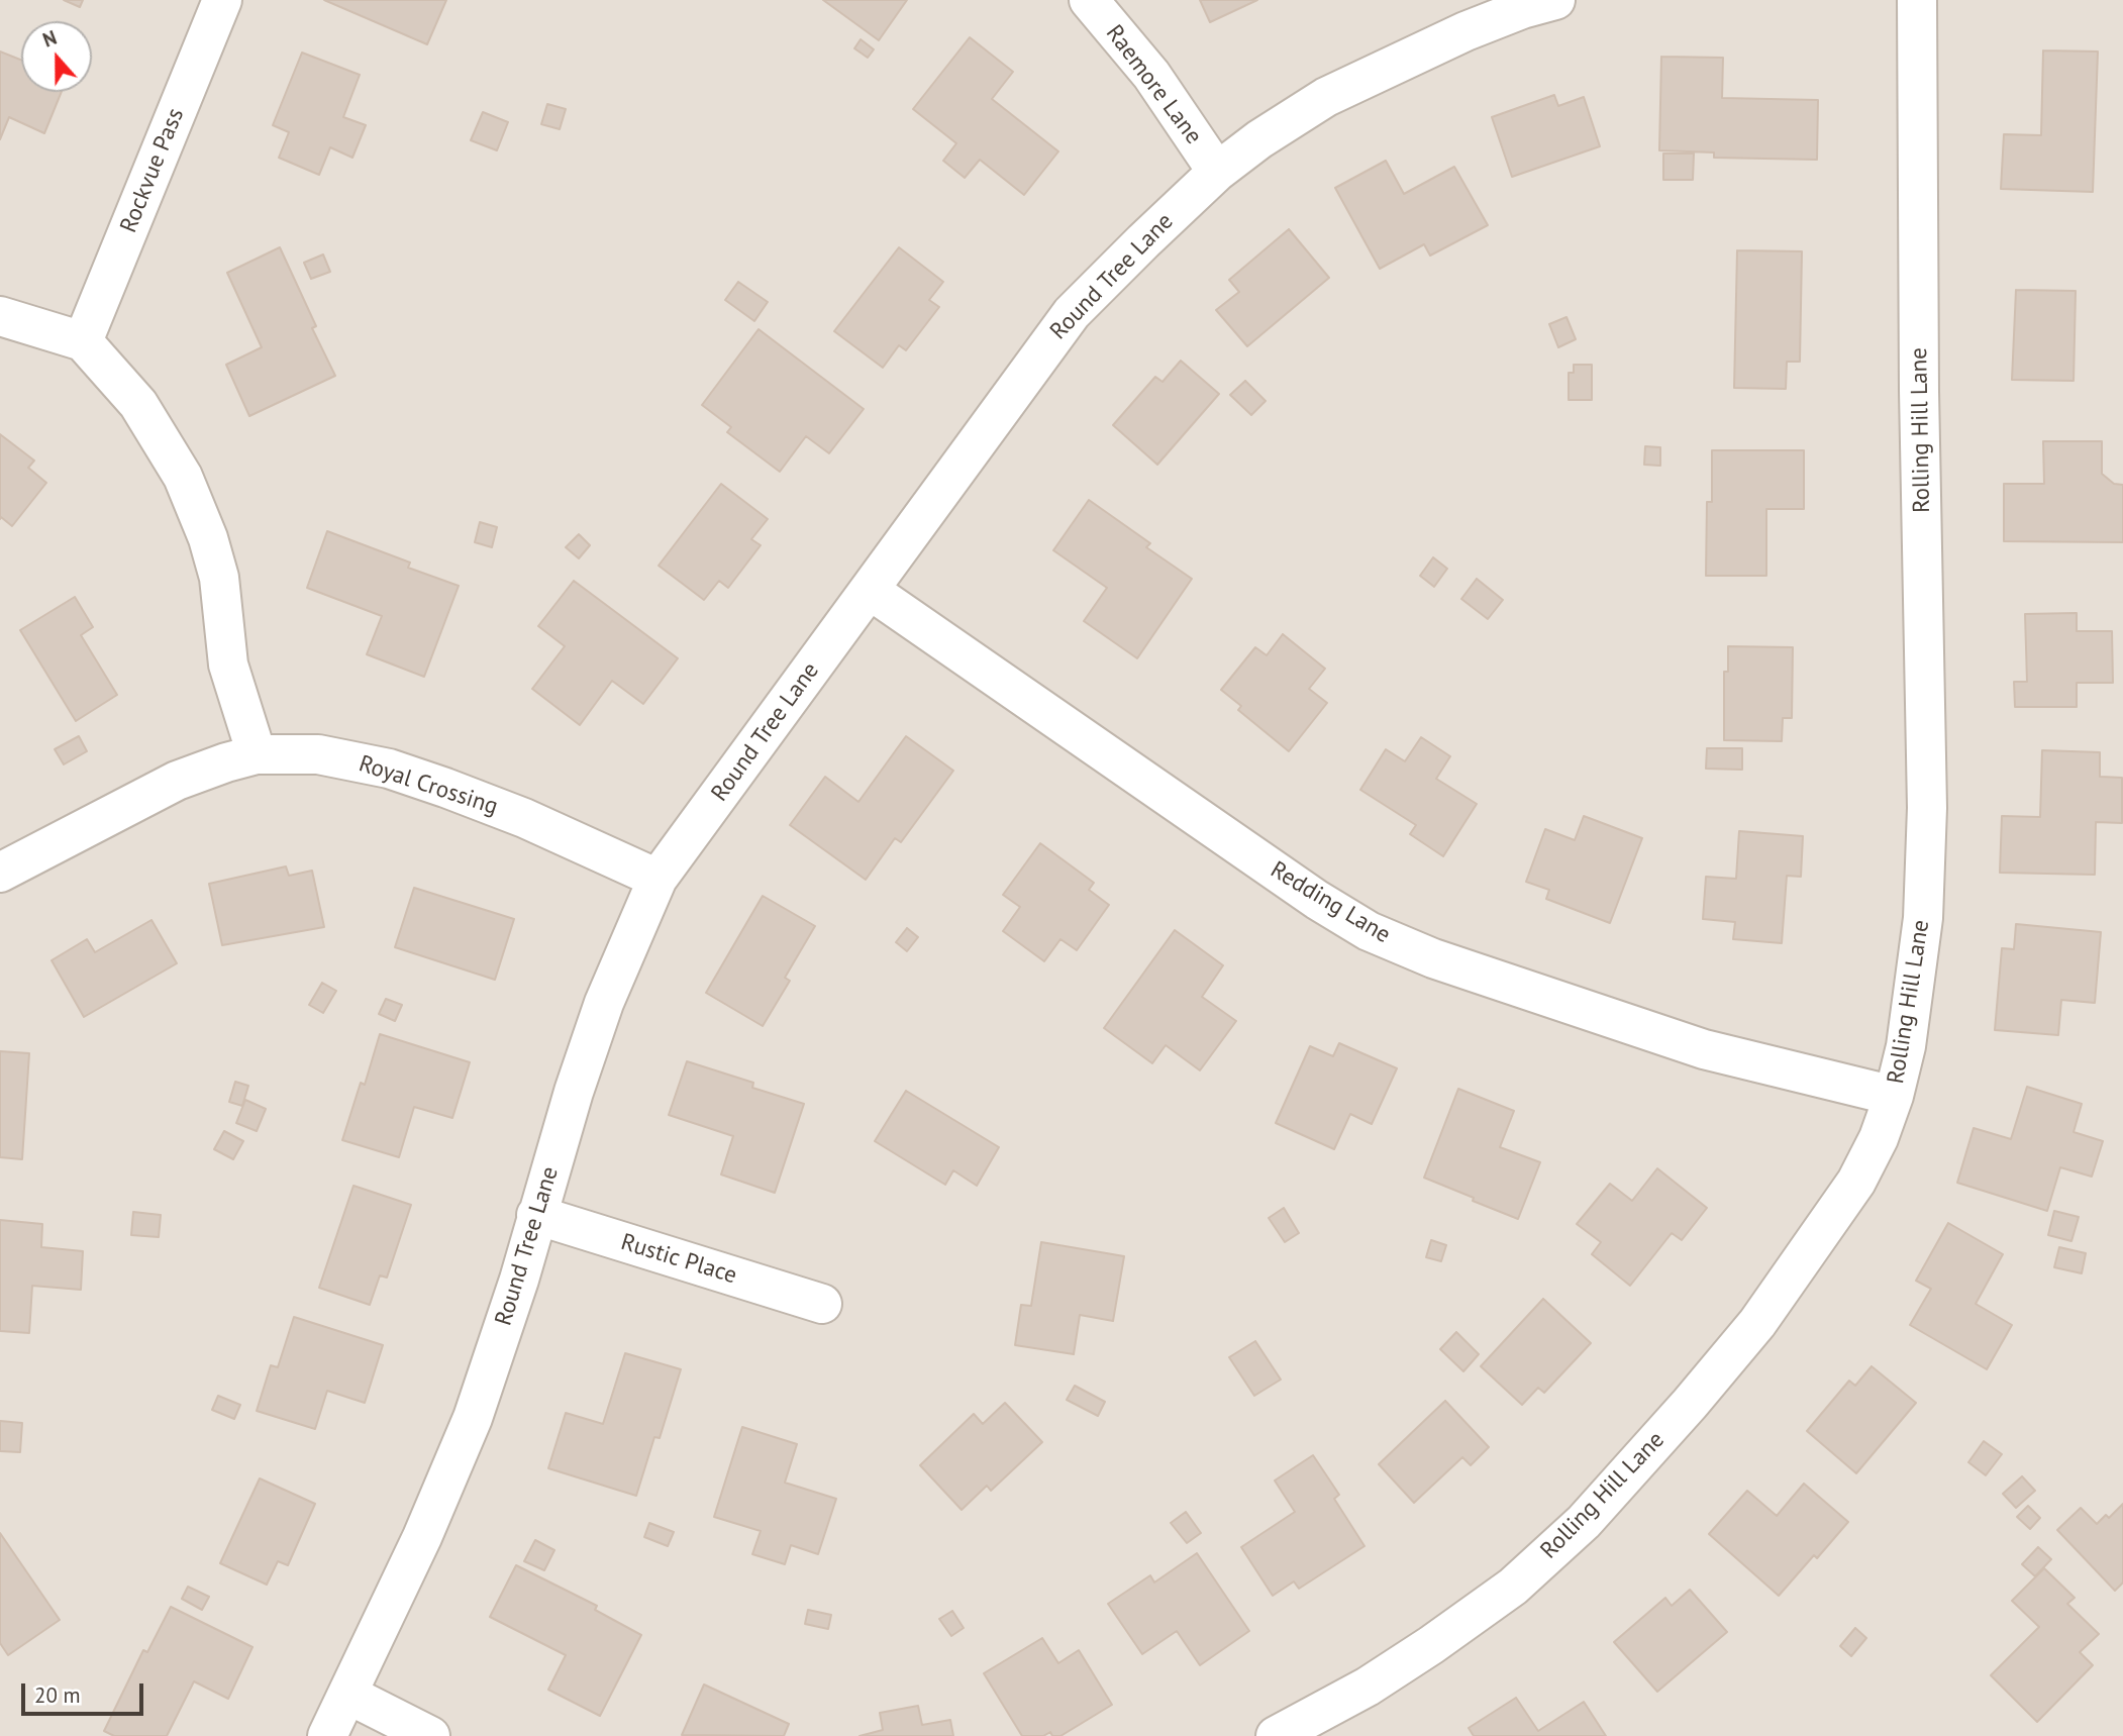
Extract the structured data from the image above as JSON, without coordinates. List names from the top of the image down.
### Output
{
  "streets": {
    "street": [
      "Raemore Lane",
      "Rockvue Pass",
      "Round Tree Lane",
      "Rolling Hill Lane",
      "Royal Crossing",
      "Redding Lane",
      "Rustic Place"
    ]
  },
  "crossings": [
    ["Raemore Lane", "Round Tree Lane"],
    ["Round Tree Lane", "Royal Crossing"],
    ["Round Tree Lane", "Redding Lane"],
    ["Round Tree Lane", "Rustic Place"],
    ["Rolling Hill Lane", "Redding Lane"]
  ],
  "scale_bar": "20 m",
  "north": "top"
}
